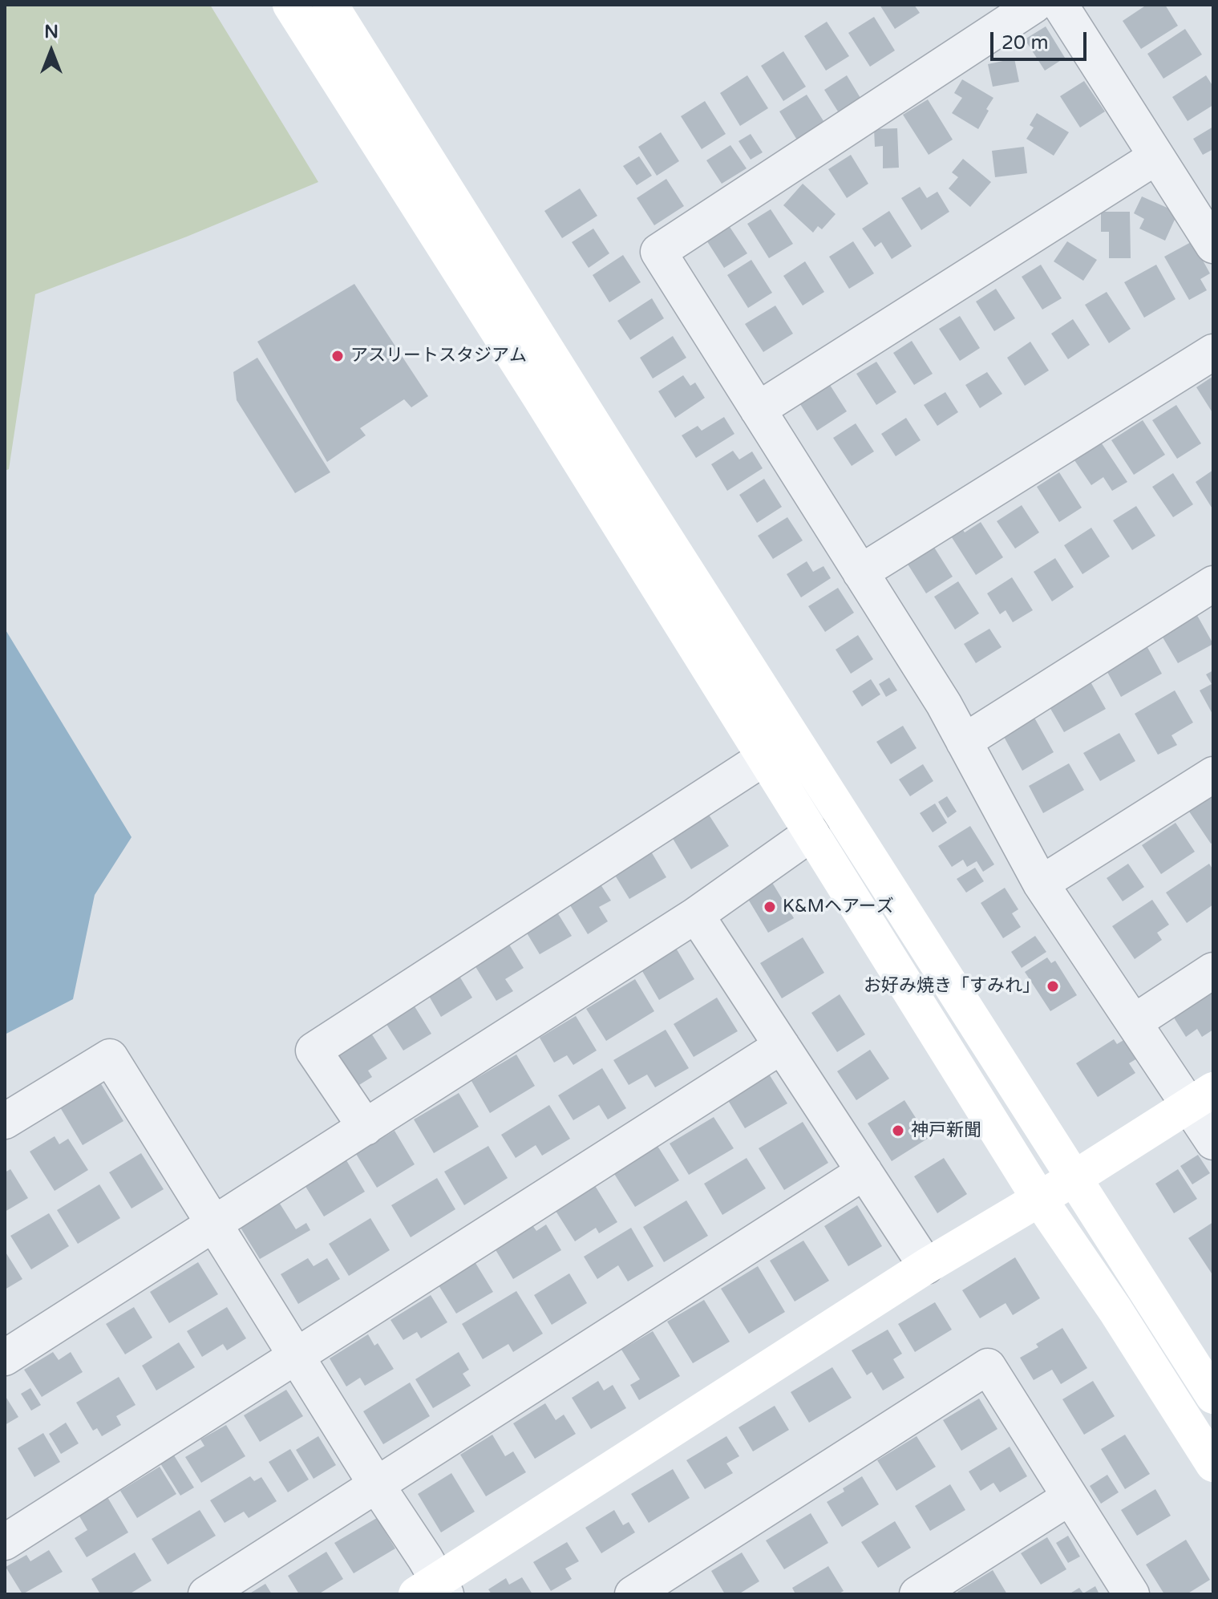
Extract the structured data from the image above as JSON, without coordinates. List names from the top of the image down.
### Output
{
  "places": [
    "アスリートスタジアム",
    "K&Mヘアーズ",
    "お好み焼き「すみれ」",
    "神戸新聞"
  ],
  "scale_bar": "20 m",
  "north": "top"
}
